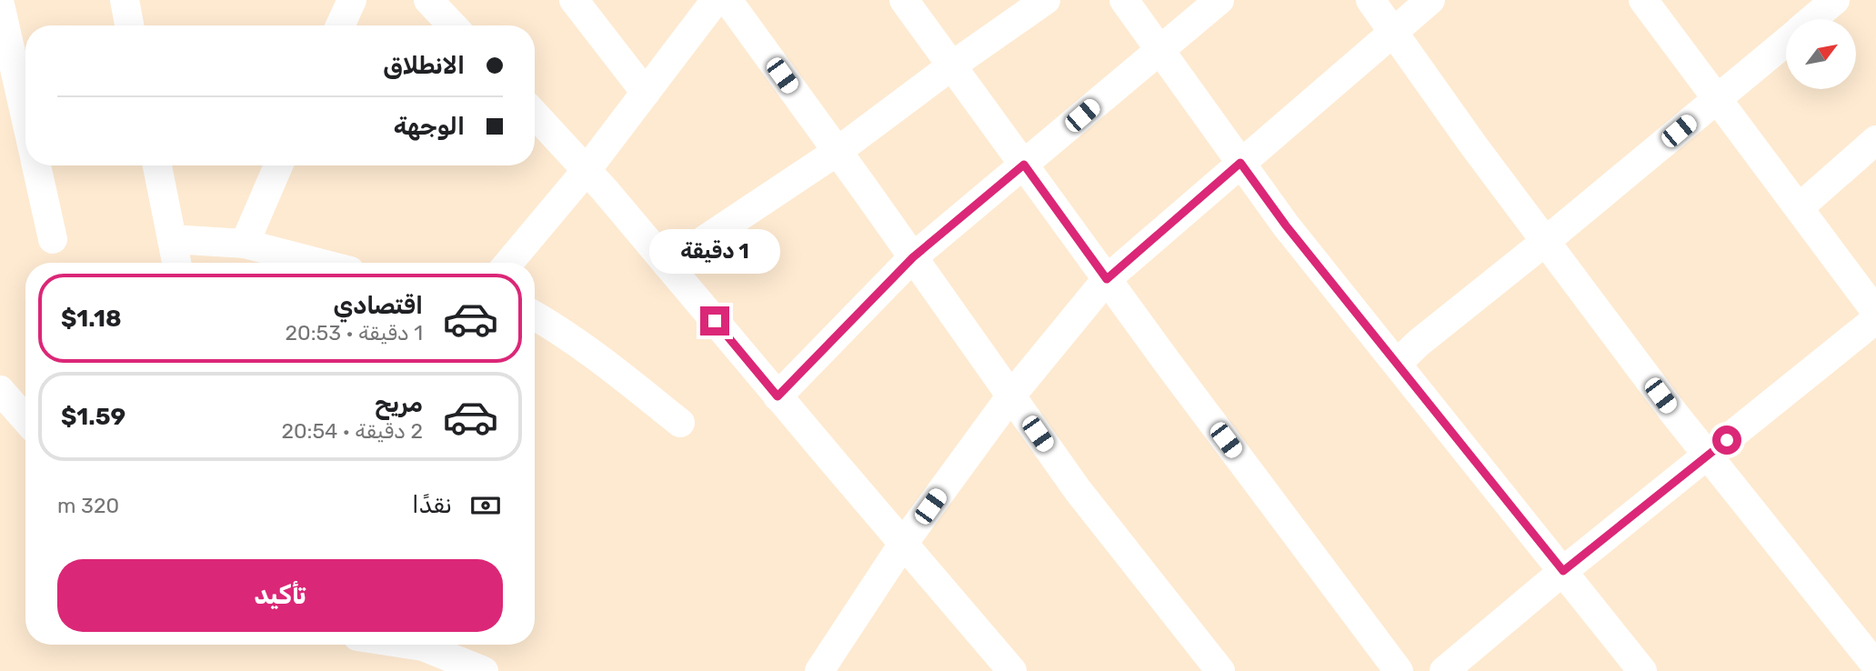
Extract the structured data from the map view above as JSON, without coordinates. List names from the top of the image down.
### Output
{
  "north": "top right",
  "page": {
    "banner": ["الانطلاق", "الوجهة"],
    "bubble": "1 دقيقة",
    "list": [
      {
        "name": "اقتصادي",
        "note": "1 دقيقة · 20:53",
        "value": "$1.18"
      },
      {
        "name": "مريح",
        "note": "2 دقيقة · 20:54",
        "value": "$1.59"
      }
    ],
    "pay": ["نقدًا", "320 m"],
    "buttons": "تأكيد"
  }
}
